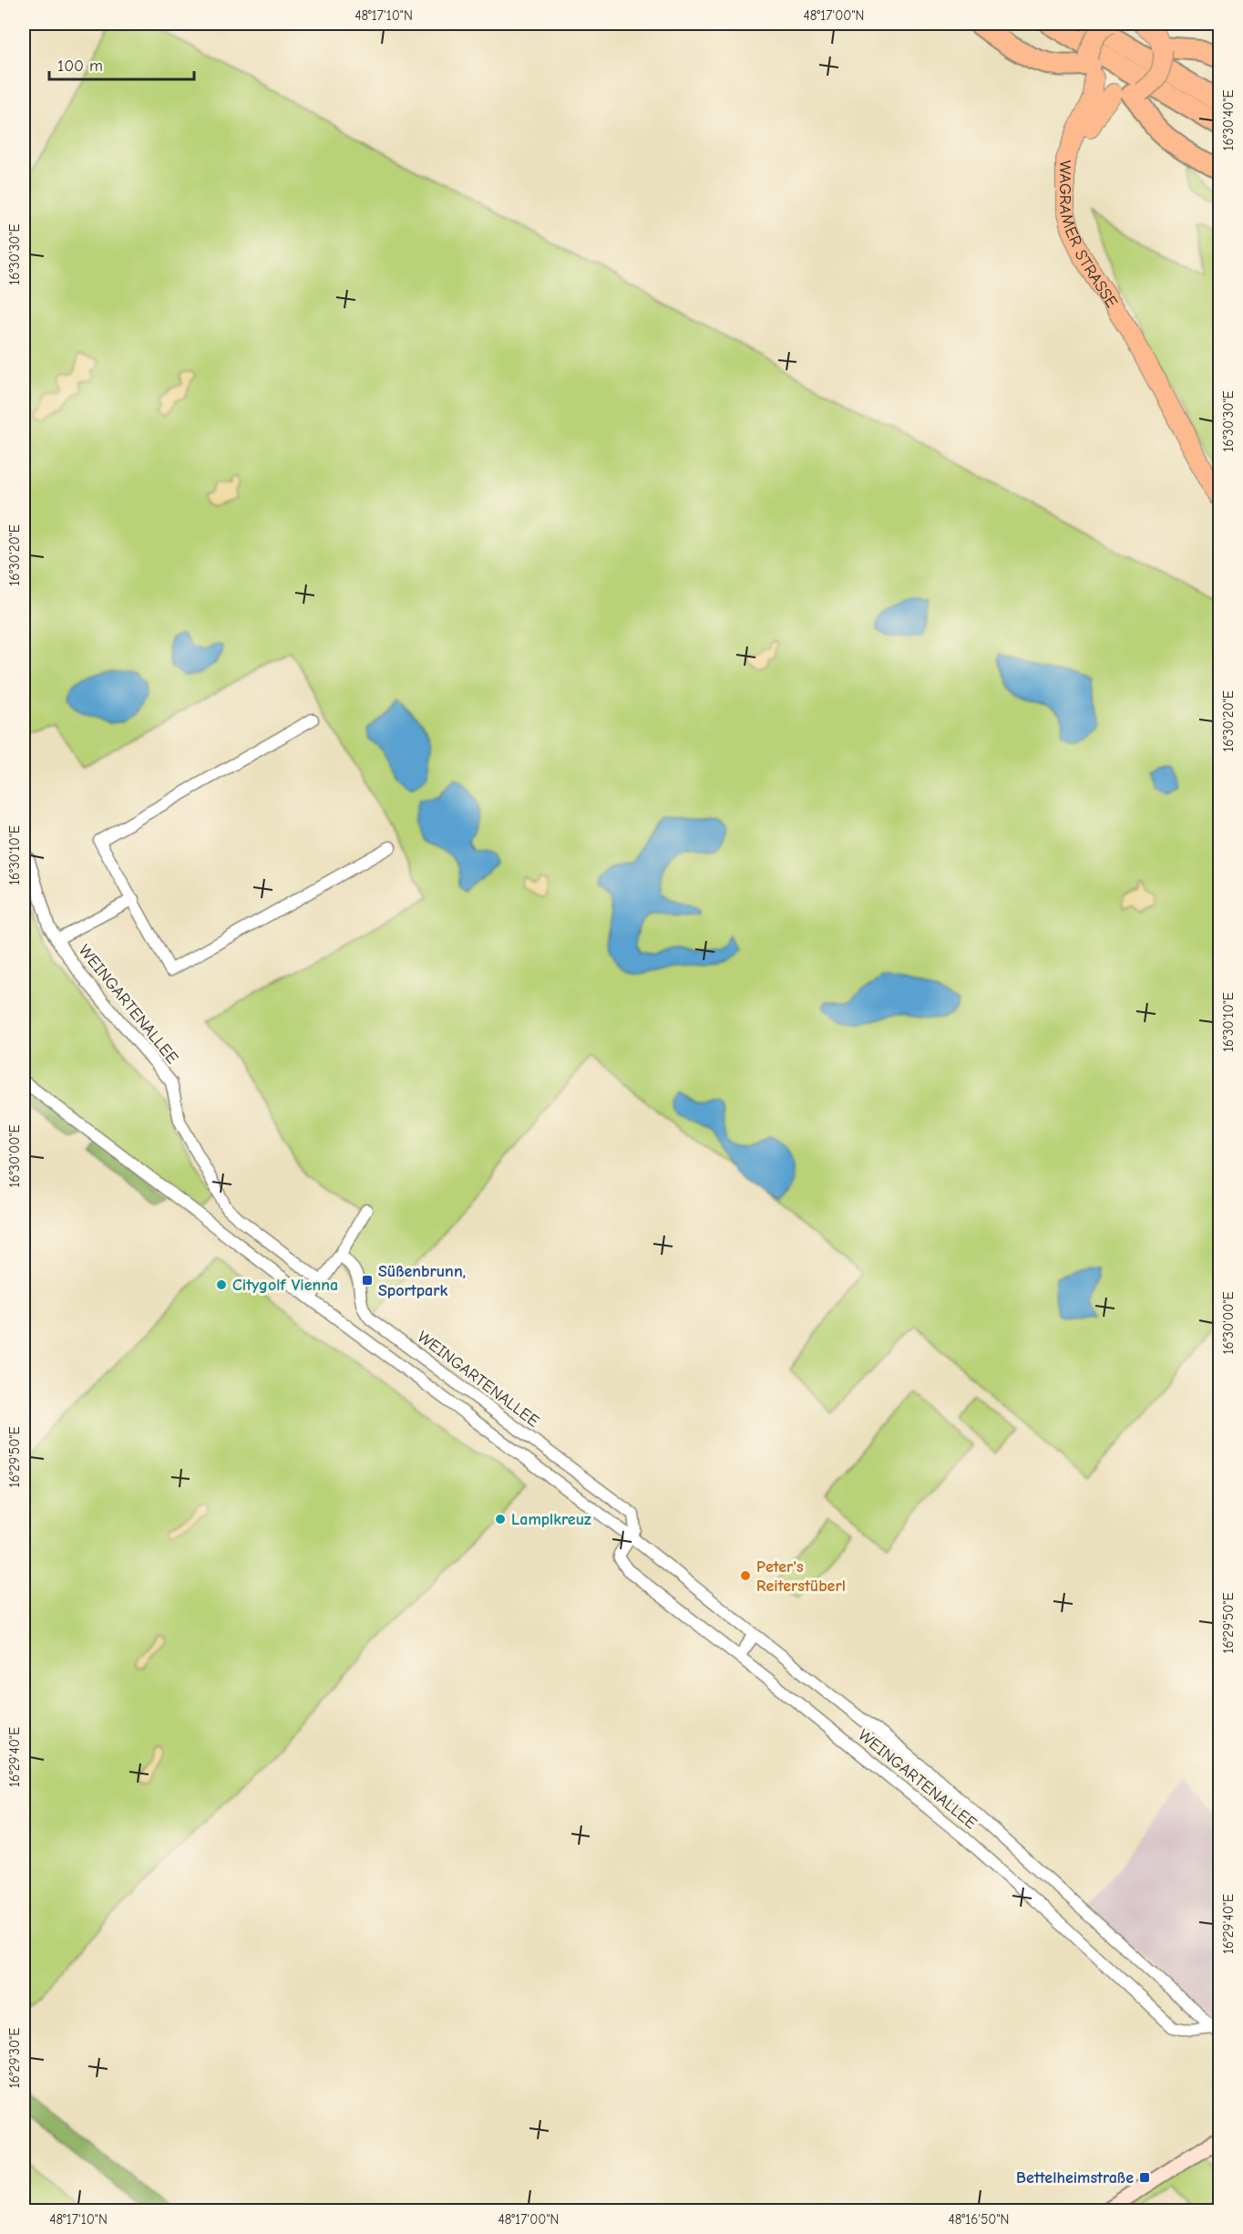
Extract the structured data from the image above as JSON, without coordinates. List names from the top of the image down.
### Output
{
  "streets": {
    "main road": ["WAGRAMER STRASSE"],
    "street": ["WEINGARTENALLEE"]
  },
  "places": {
    "transit": ["Süßenbrunn, Sportpark", "Bettelheimstraße"],
    "other": ["Citygolf Vienna", "Lamplkreuz", "Peter's Reiterstüberl"]
  },
  "scale_bar": "100 m",
  "coordinates": [
    "48°17'10\"N",
    "48°17'00\"N",
    "16°30'40\"E",
    "16°30'30\"E",
    "16°30'20\"E",
    "16°30'10\"E",
    "16°30'00\"E",
    "16°29'50\"E",
    "16°29'40\"E",
    "16°29'30\"E",
    "48°16'50\"N"
  ]
}
